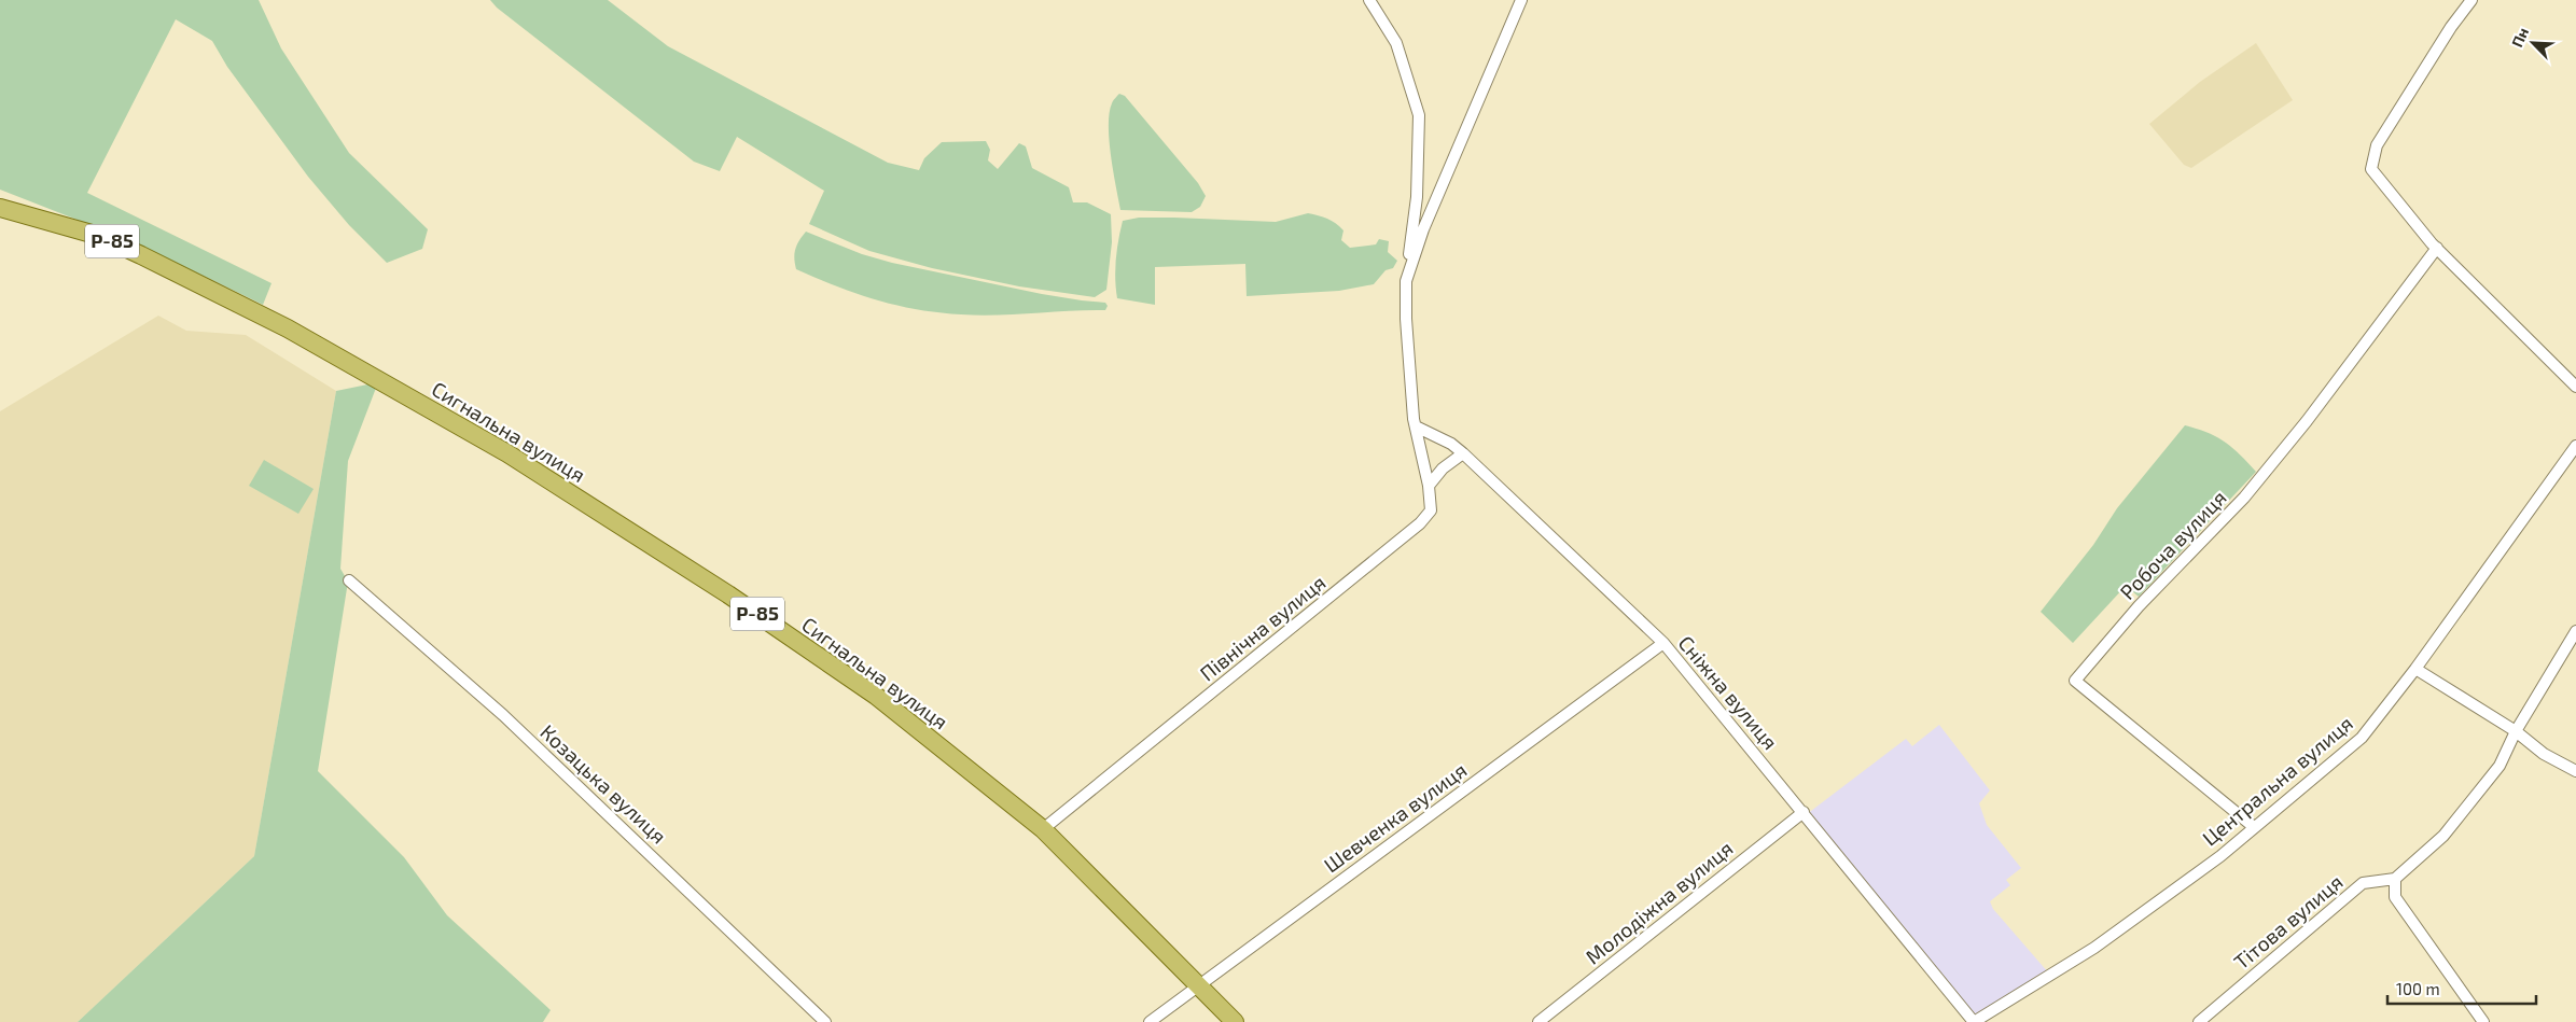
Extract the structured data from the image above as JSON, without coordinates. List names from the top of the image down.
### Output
{
  "streets": {
    "main road": ["Р-85", "Сигнальна вулиця"],
    "street": [
      "Робоча вулиця",
      "Північна вулиця",
      "Сніжна вулиця",
      "Центральна вулиця",
      "Козацька вулиця",
      "Шевченка вулиця",
      "Молодіжна вулиця",
      "Тітова вулиця"
    ]
  },
  "crossings": [
    ["Сигнальна вулиця", "Північна вулиця"],
    ["Сигнальна вулиця", "Шевченка вулиця"],
    ["Робоча вулиця", "Центральна вулиця"],
    ["Північна вулиця", "Сніжна вулиця"],
    ["Сніжна вулиця", "Центральна вулиця"],
    ["Сніжна вулиця", "Шевченка вулиця"],
    ["Сніжна вулиця", "Молодіжна вулиця"]
  ],
  "scale_bar": "100 m",
  "north": "top left"
}
